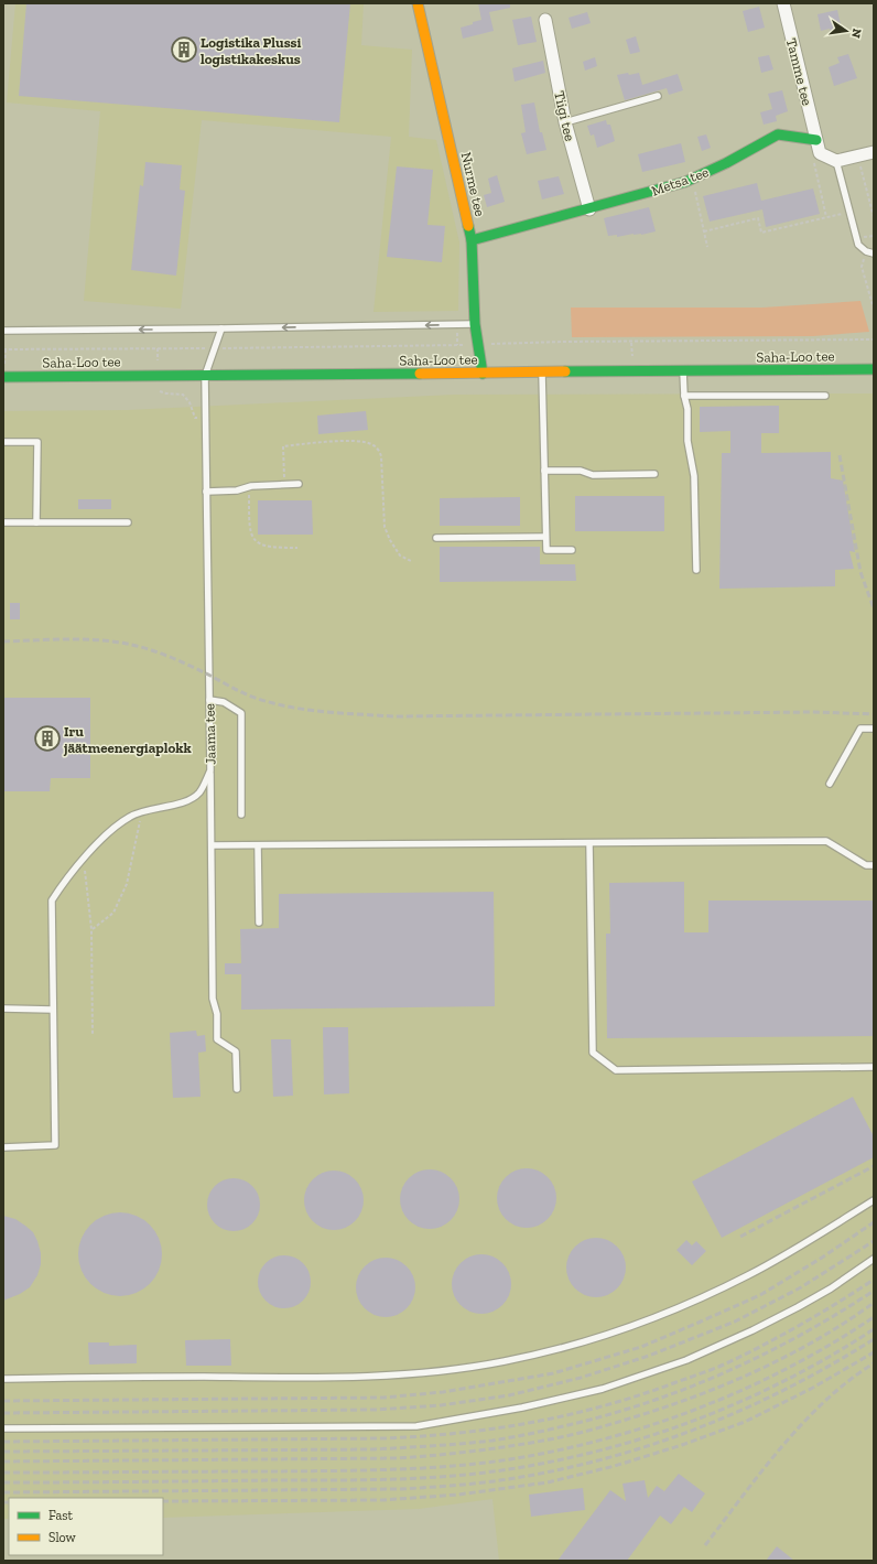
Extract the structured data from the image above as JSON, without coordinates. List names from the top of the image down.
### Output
{
  "streets": {
    "main road": ["Metsa tee", "Nurme tee", "Saha-Loo tee"],
    "street": ["Tamme tee", "Tiigi tee"],
    "lane": ["Jaama tee"]
  },
  "crossings": [
    ["Tamme tee", "Metsa tee"],
    ["Tiigi tee", "Metsa tee"],
    ["Metsa tee", "Nurme tee"],
    ["Nurme tee", "Saha-Loo tee"],
    ["Saha-Loo tee", "Jaama tee"]
  ],
  "places": {
    "building": ["Logistika Plussi logistikakeskus", "Iru jäätmeenergiaplokk"]
  },
  "legend": ["Fast", "Slow"],
  "north": "right"
}
